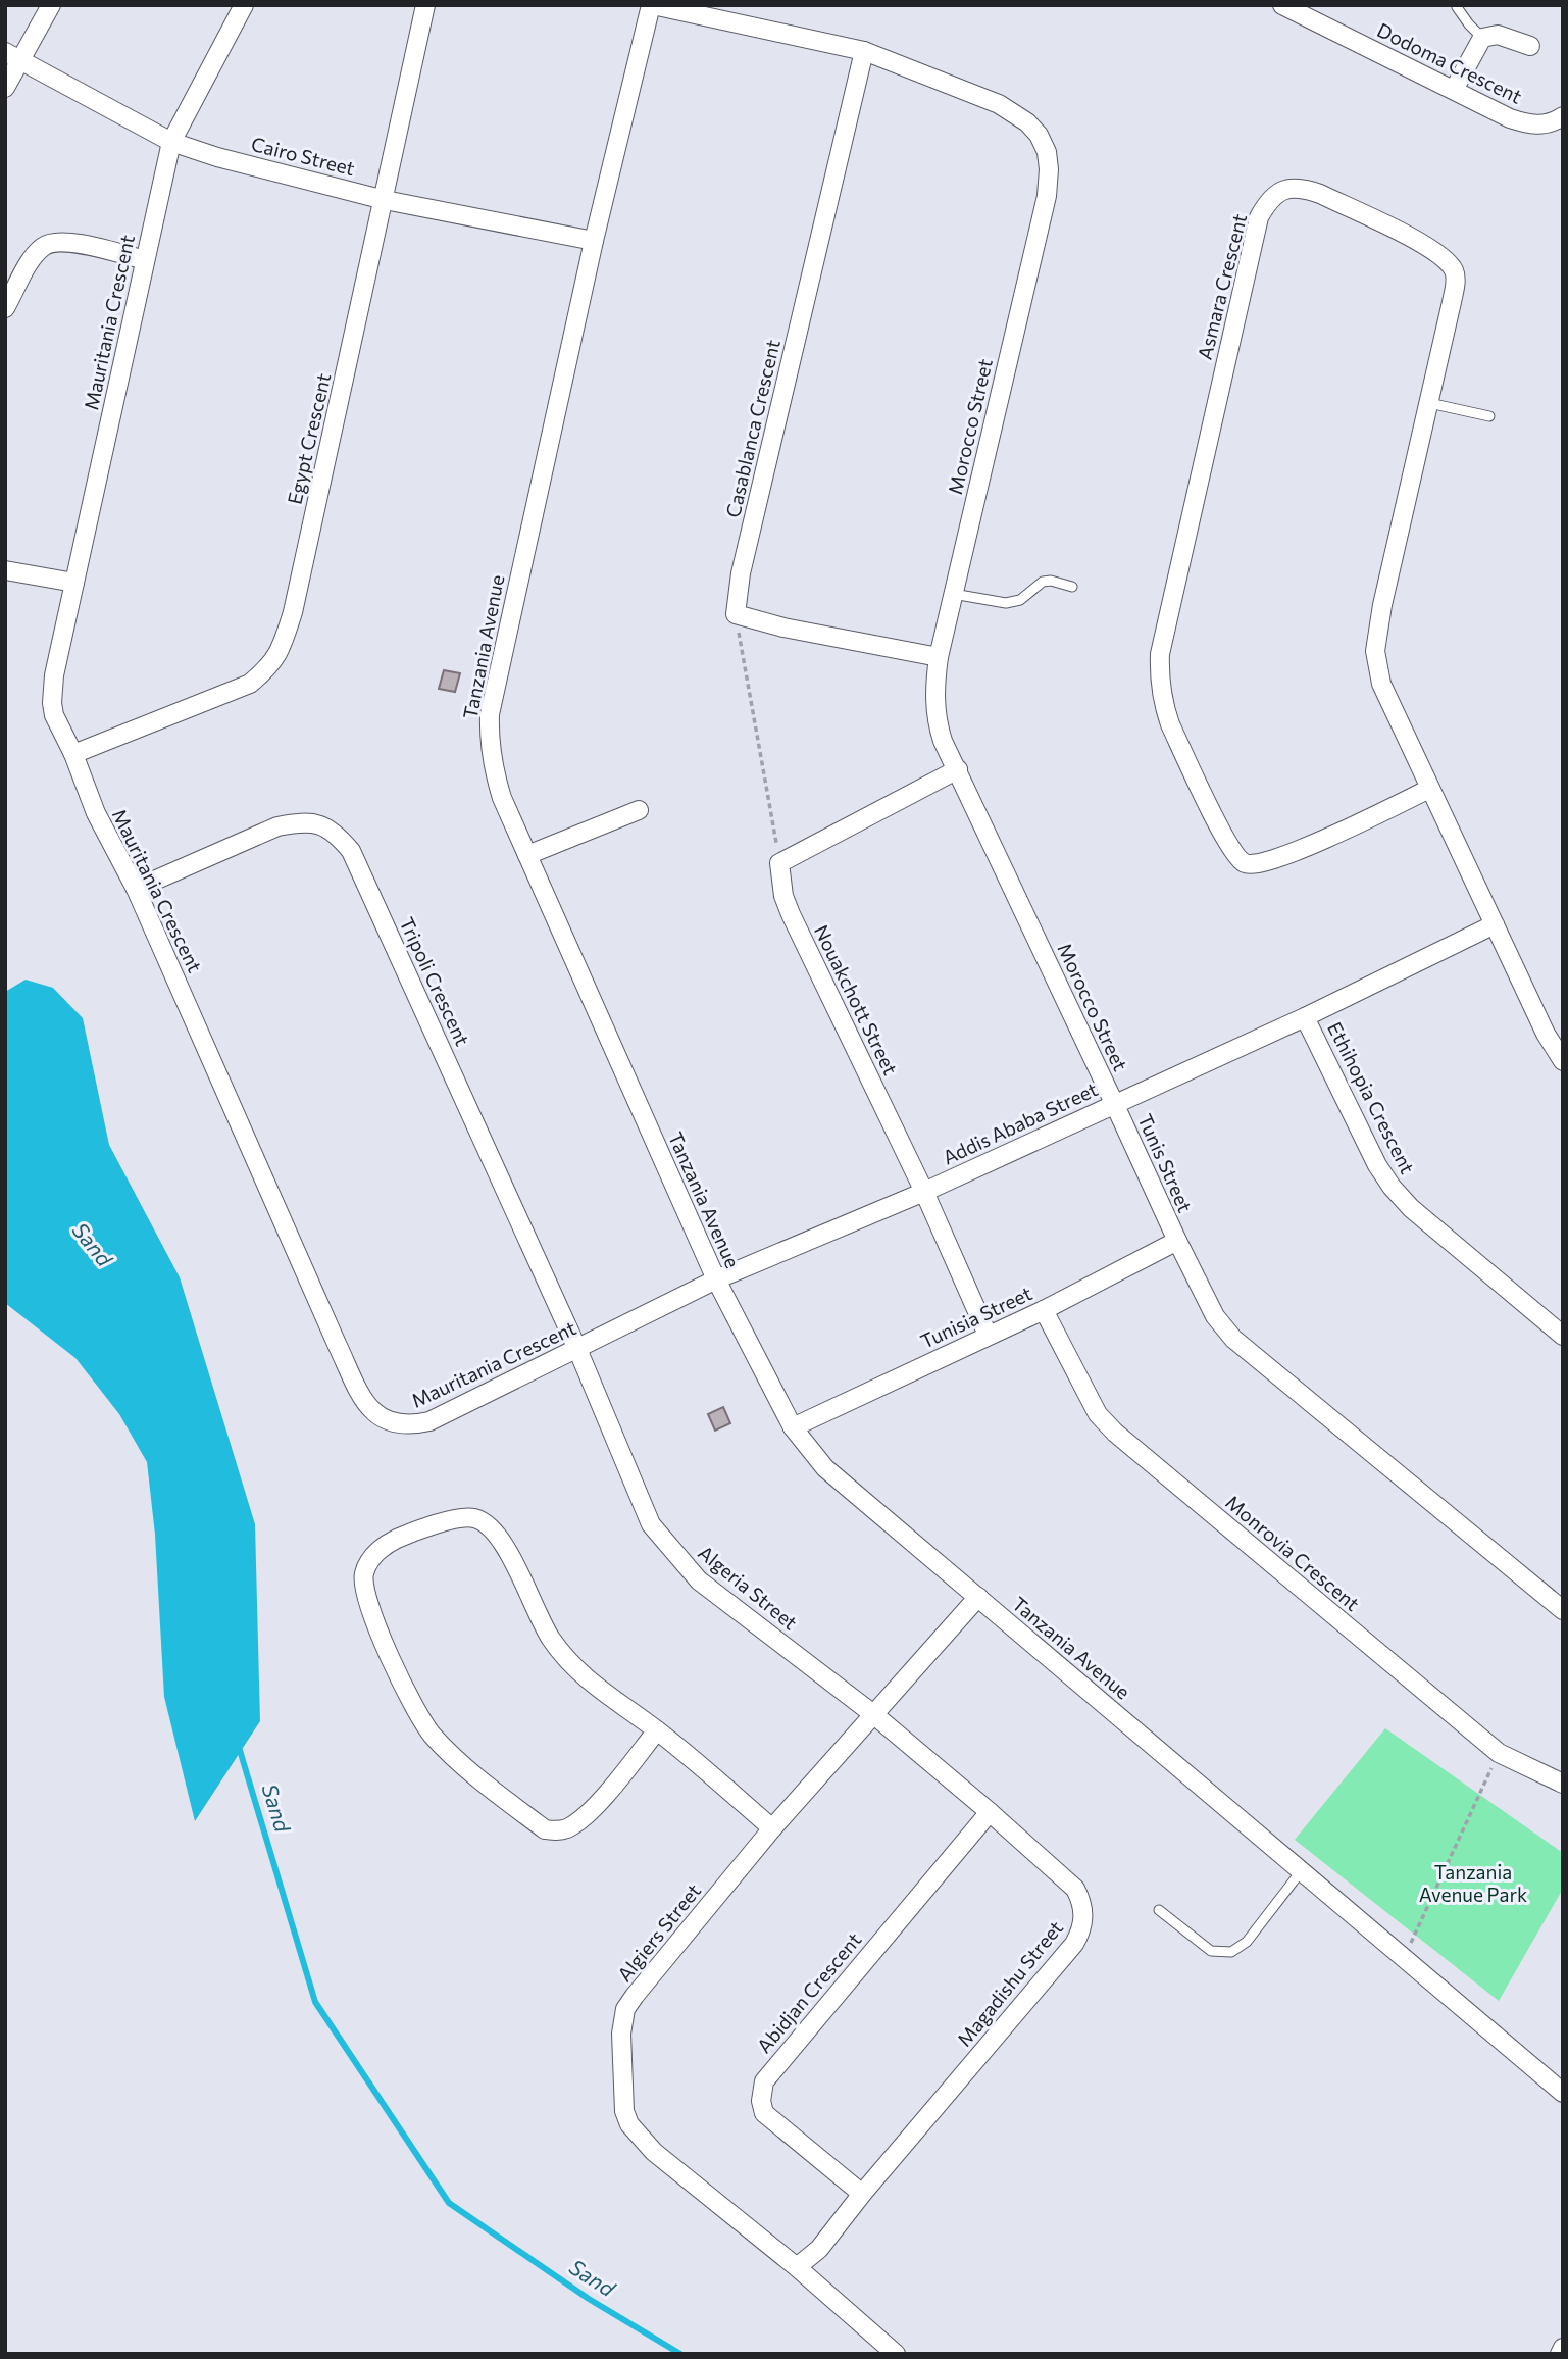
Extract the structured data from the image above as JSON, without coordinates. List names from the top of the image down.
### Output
{
  "streets": {
    "street": [
      "Dodoma Crescent",
      "Cairo Street",
      "Asmara Crescent",
      "Mauritania Crescent",
      "Morocco Street",
      "Casablanca Crescent",
      "Egypt Crescent",
      "Tanzania Avenue",
      "Tripoli Crescent",
      "Nouakchott Street",
      "Ethihopia Crescent",
      "Addis Ababa Street",
      "Tunis Street",
      "Tunisia Street",
      "Monrovia Crescent",
      "Algeria Street",
      "Algiers Street",
      "Magadishu Street",
      "Abidjan Crescent"
    ]
  },
  "crossings": [
    ["Cairo Street", "Mauritania Crescent"],
    ["Cairo Street", "Egypt Crescent"],
    ["Cairo Street", "Tanzania Avenue"],
    ["Mauritania Crescent", "Egypt Crescent"],
    ["Mauritania Crescent", "Tanzania Avenue"],
    ["Mauritania Crescent", "Tripoli Crescent"],
    ["Mauritania Crescent", "Addis Ababa Street"],
    ["Mauritania Crescent", "Algeria Street"],
    ["Morocco Street", "Casablanca Crescent"],
    ["Morocco Street", "Tanzania Avenue"],
    ["Morocco Street", "Addis Ababa Street"],
    ["Morocco Street", "Tunis Street"],
    ["Tanzania Avenue", "Addis Ababa Street"],
    ["Tanzania Avenue", "Tunisia Street"],
    ["Tanzania Avenue", "Algiers Street"],
    ["Tripoli Crescent", "Algeria Street"],
    ["Nouakchott Street", "Addis Ababa Street"],
    ["Nouakchott Street", "Tunisia Street"],
    ["Ethihopia Crescent", "Addis Ababa Street"],
    ["Addis Ababa Street", "Tunis Street"],
    ["Tunis Street", "Tunisia Street"],
    ["Tunisia Street", "Monrovia Crescent"],
    ["Algeria Street", "Algiers Street"],
    ["Algeria Street", "Magadishu Street"],
    ["Algiers Street", "Magadishu Street"],
    ["Magadishu Street", "Abidjan Crescent"]
  ],
  "water": ["Sand"],
  "parks": ["Tanzania Avenue Park"]
}
